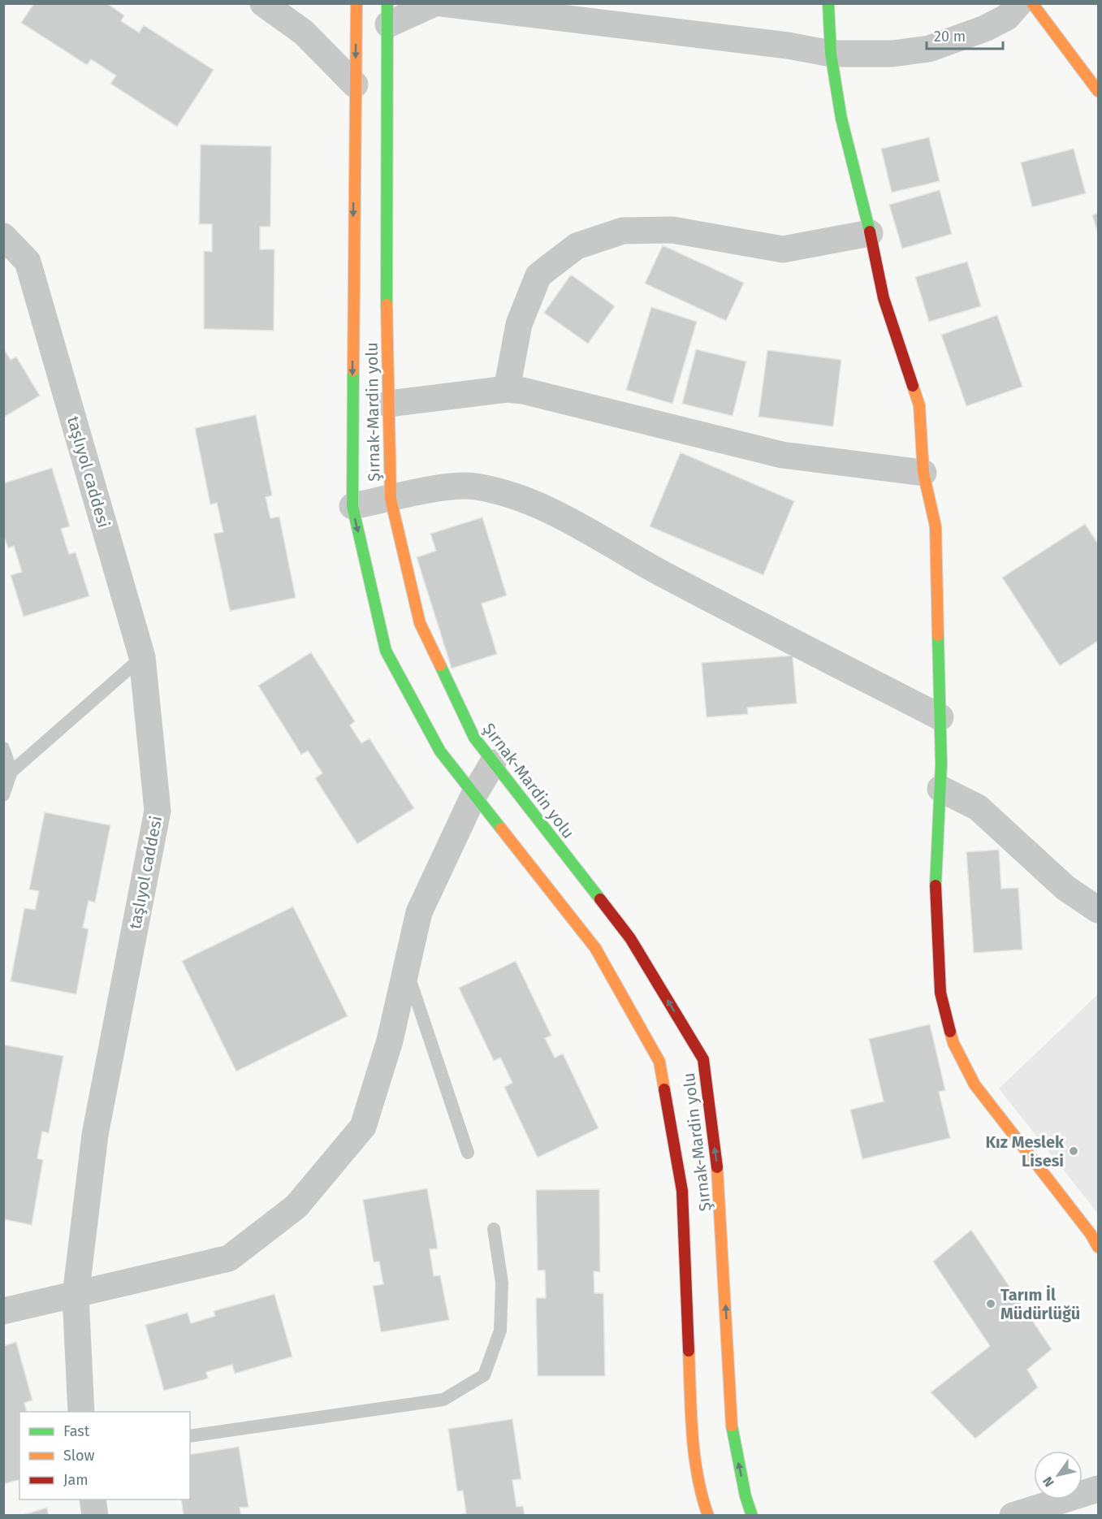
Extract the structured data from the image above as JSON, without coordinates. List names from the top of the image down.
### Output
{
  "streets": {
    "street": ["Şırnak-Mardin yolu", "taşlıyol caddesi"]
  },
  "places": ["Kız Meslek Lisesi", "Tarım İl Müdürlüğü"],
  "legend": ["Fast", "Slow", "Jam"],
  "scale_bar": "20 m",
  "north": "bottom left"
}
